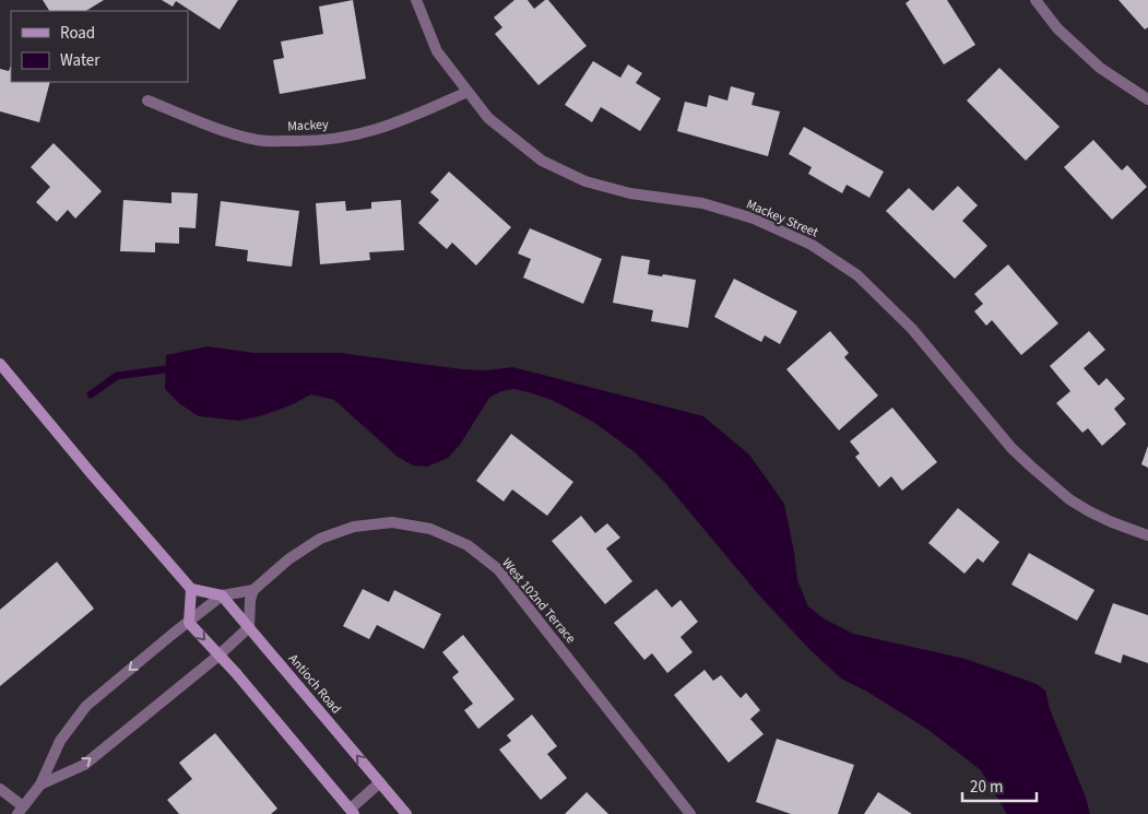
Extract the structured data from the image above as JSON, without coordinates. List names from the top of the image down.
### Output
{
  "streets": {
    "main road": ["Antioch Road"],
    "street": ["Mackey", "Mackey Street", "West 102nd Terrace"]
  },
  "crossings": [
    ["Mackey", "Mackey Street"],
    ["West 102nd Terrace", "Antioch Road"]
  ],
  "legend": ["Road", "Water"],
  "scale_bar": "20 m"
}
